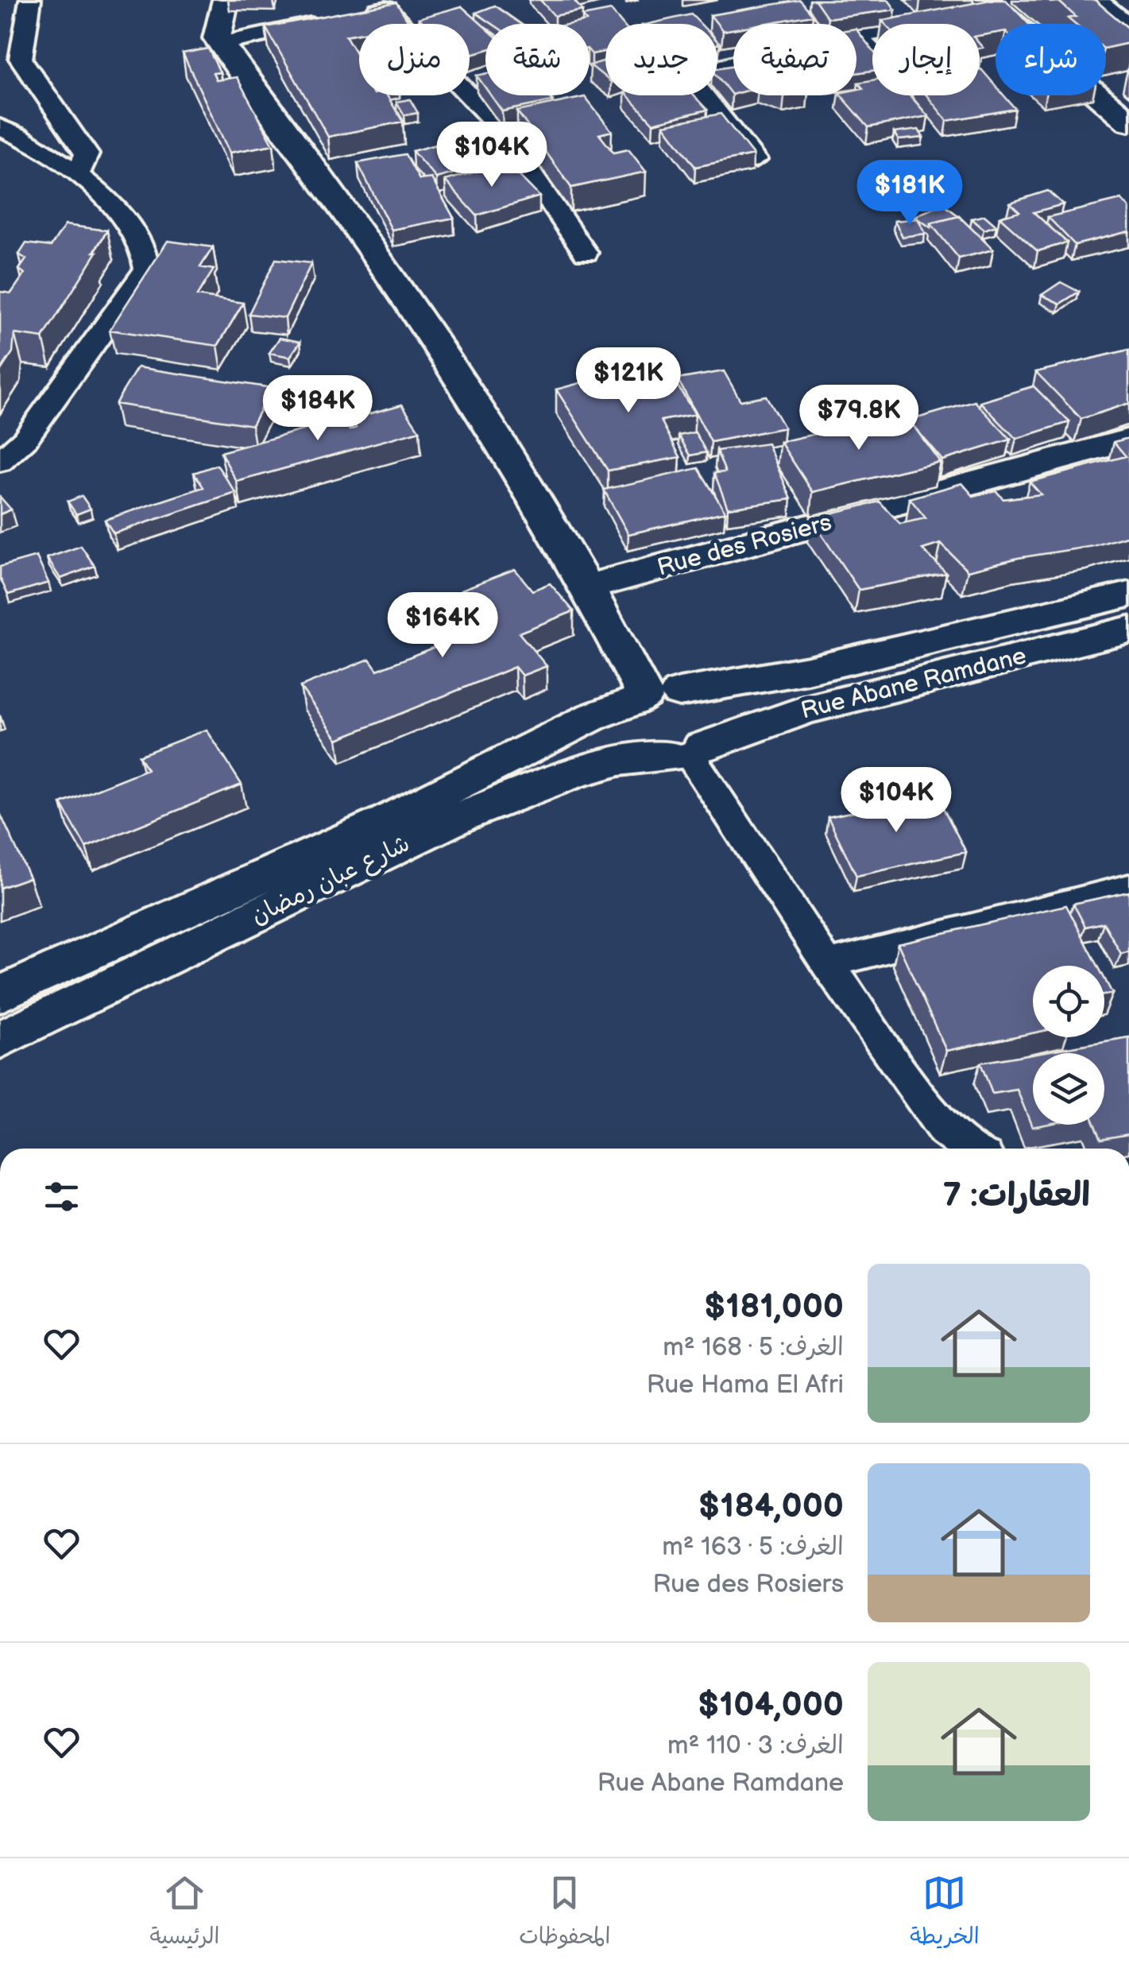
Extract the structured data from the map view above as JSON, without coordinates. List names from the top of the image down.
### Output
{
  "streets": {
    "street": ["Rue des Rosiers", "Rue Abane Ramdane", "شارع عبان رمضان"]
  },
  "crossings": [
    ["Rue Abane Ramdane", "شارع عبان رمضان"]
  ],
  "page": {
    "chip": [
      "شراء",
      "إيجار",
      "تصفية",
      "جديد",
      "شقة",
      "منزل"
    ],
    "price": [
      "$104K",
      "$181K",
      "$121K",
      "$184K",
      "$79.8K",
      "$164K",
      "$104K"
    ],
    "heading": "العقارات: 7",
    "list": [
      {
        "name": "$181,000",
        "note": "الغرف: 5 · 168 m² · Rue Hama El Afri"
      },
      {
        "name": "$184,000",
        "note": "الغرف: 5 · 163 m² · Rue des Rosiers"
      },
      {
        "name": "$104,000",
        "note": "الغرف: 3 · 110 m² · Rue Abane Ramdane"
      }
    ],
    "tabs": ["الخريطة", "المحفوظات", "الرئيسية"]
  }
}
